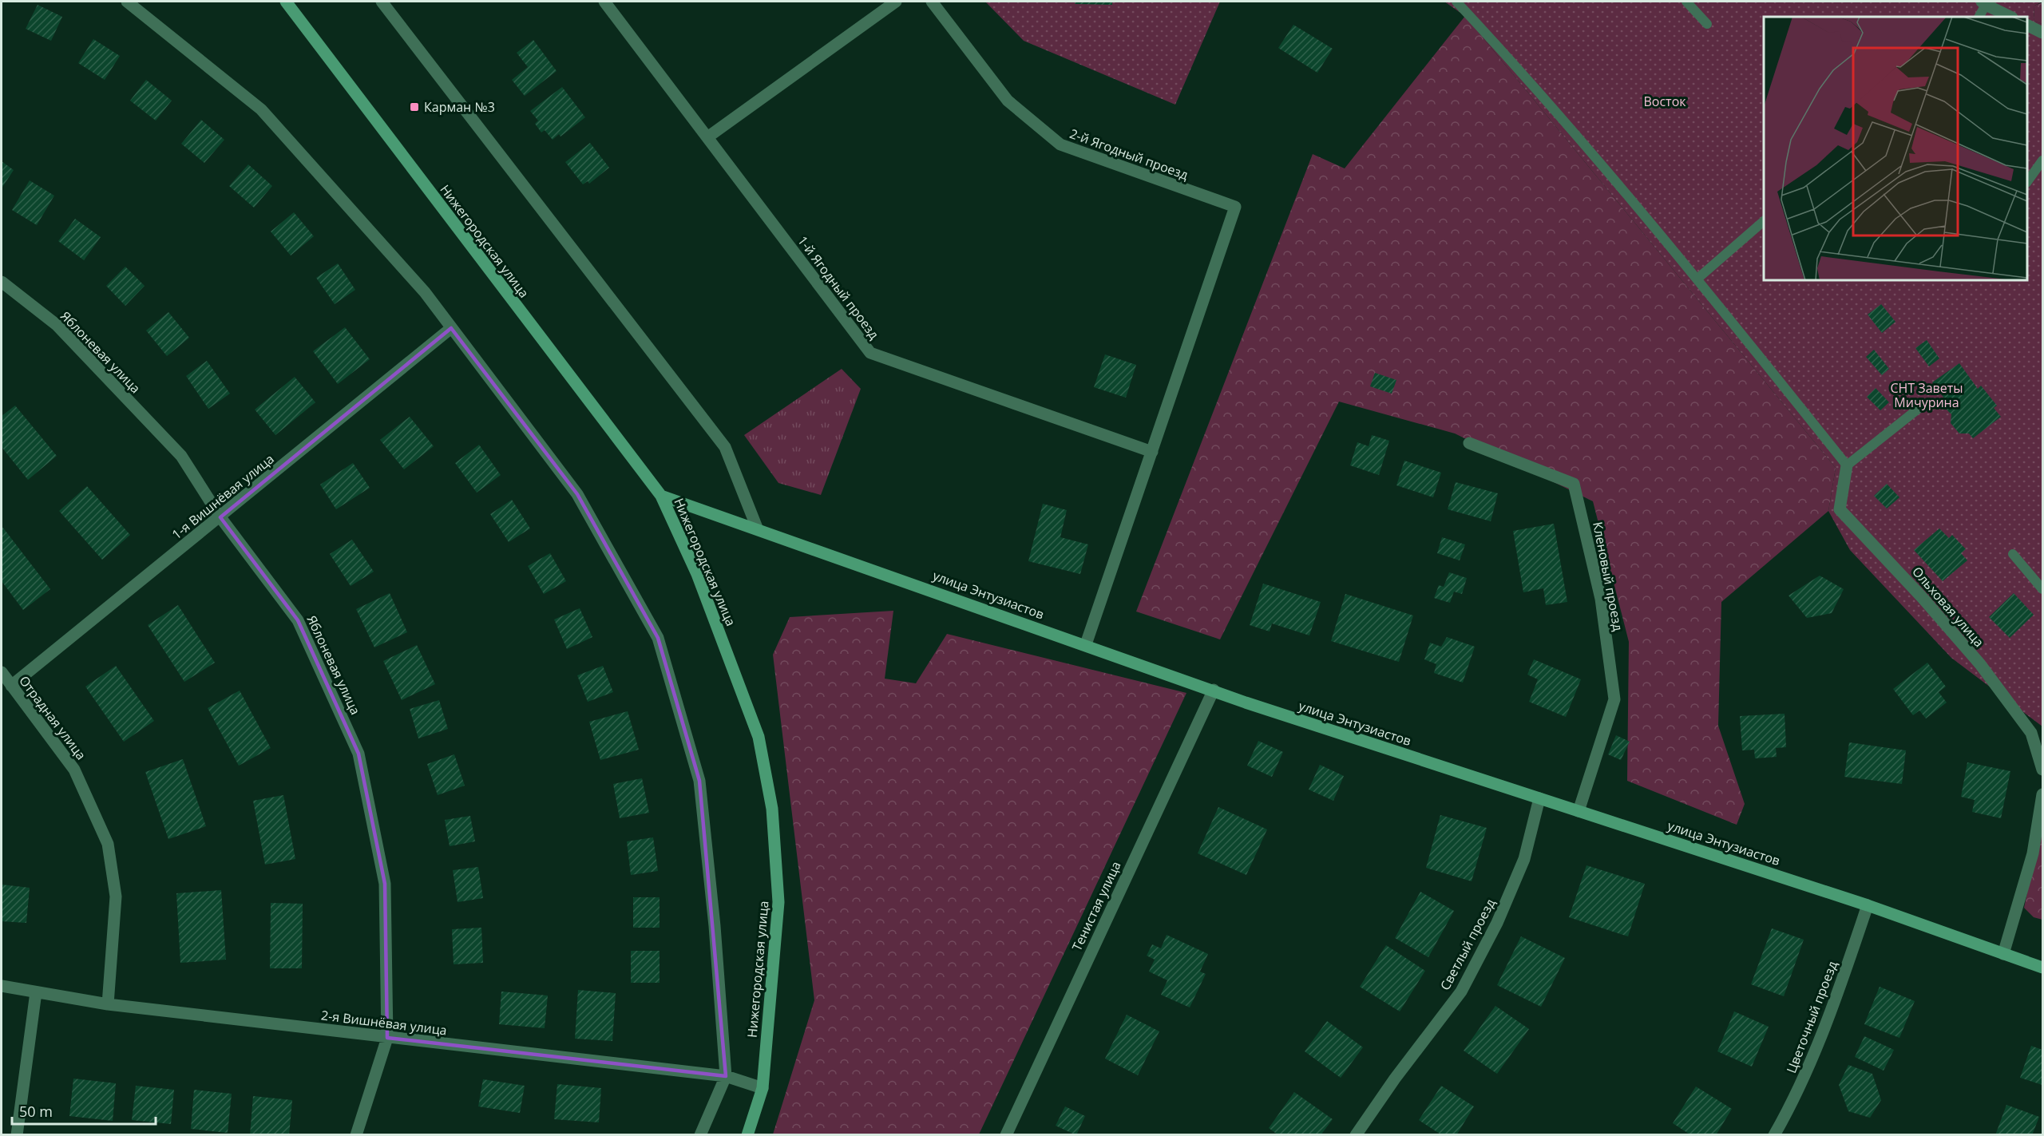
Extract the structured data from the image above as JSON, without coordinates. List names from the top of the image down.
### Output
{
  "streets": {
    "street": [
      "2-й Ягодный проезд",
      "Нижегородская улица",
      "1-й Ягодный проезд",
      "Яблоневая улица",
      "1-я Вишнёвая улица",
      "Кленовый проезд",
      "улица Энтузиастов",
      "Ольховая улица",
      "Отрадная улица",
      "Тенистая улица",
      "Светлый проезд",
      "Цветочный проезд",
      "2-я Вишнёвая улица"
    ]
  },
  "crossings": [
    ["2-й Ягодный проезд", "1-й Ягодный проезд"],
    ["Нижегородская улица", "улица Энтузиастов"],
    ["Нижегородская улица", "2-я Вишнёвая улица"],
    ["Яблоневая улица", "1-я Вишнёвая улица"],
    ["Яблоневая улица", "2-я Вишнёвая улица"],
    ["1-я Вишнёвая улица", "Отрадная улица"],
    ["Кленовый проезд", "улица Энтузиастов"],
    ["улица Энтузиастов", "Тенистая улица"],
    ["улица Энтузиастов", "Светлый проезд"],
    ["улица Энтузиастов", "Цветочный проезд"],
    ["Отрадная улица", "2-я Вишнёвая улица"]
  ],
  "parks": ["Восток", "СНТ Заветы Мичурина"],
  "places": {
    "transit": ["Карман №3"]
  },
  "scale_bar": "50 m"
}
